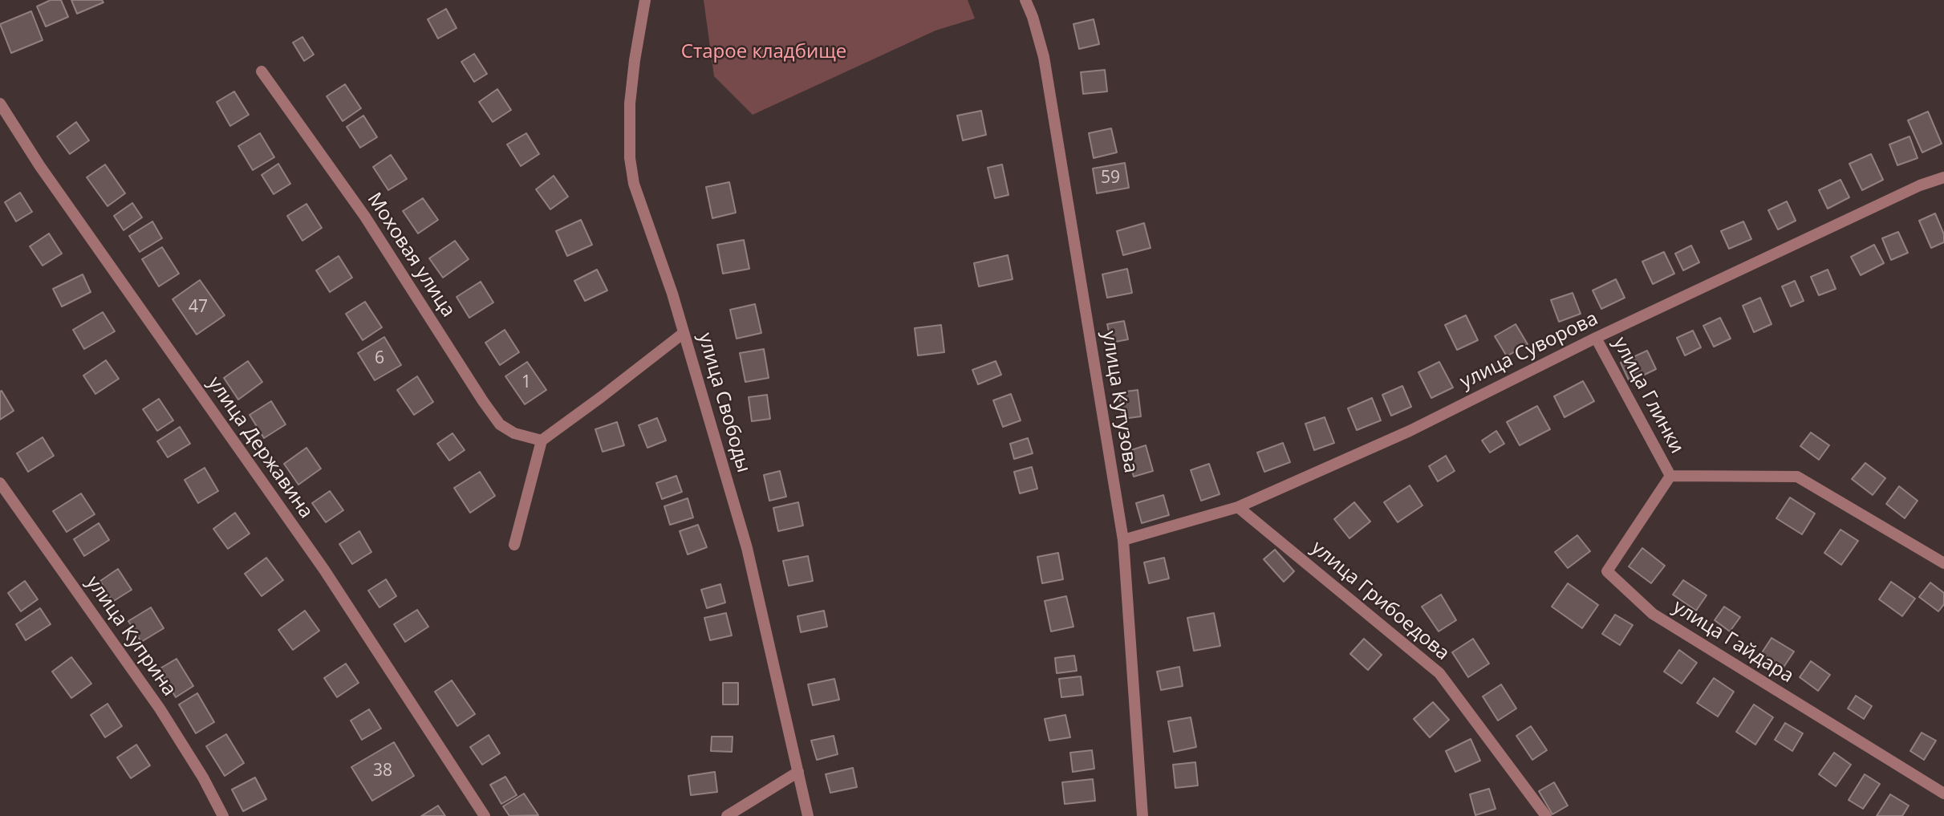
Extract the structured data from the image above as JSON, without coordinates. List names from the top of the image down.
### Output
{
  "streets": {
    "street": [
      "Моховая улица",
      "улица Суворова",
      "улица Глинки",
      "улица Кутузова",
      "улица Свободы",
      "улица Державина",
      "улица Грибоедова",
      "улица Куприна",
      "улица Гайдара"
    ]
  },
  "crossings": [
    ["улица Суворова", "улица Глинки"],
    ["улица Суворова", "улица Кутузова"],
    ["улица Суворова", "улица Грибоедова"],
    ["улица Глинки", "улица Гайдара"]
  ],
  "parks": ["Старое кладбище"],
  "house_numbers": [
    "59",
    "47",
    "6",
    "1",
    "38"
  ]
}
